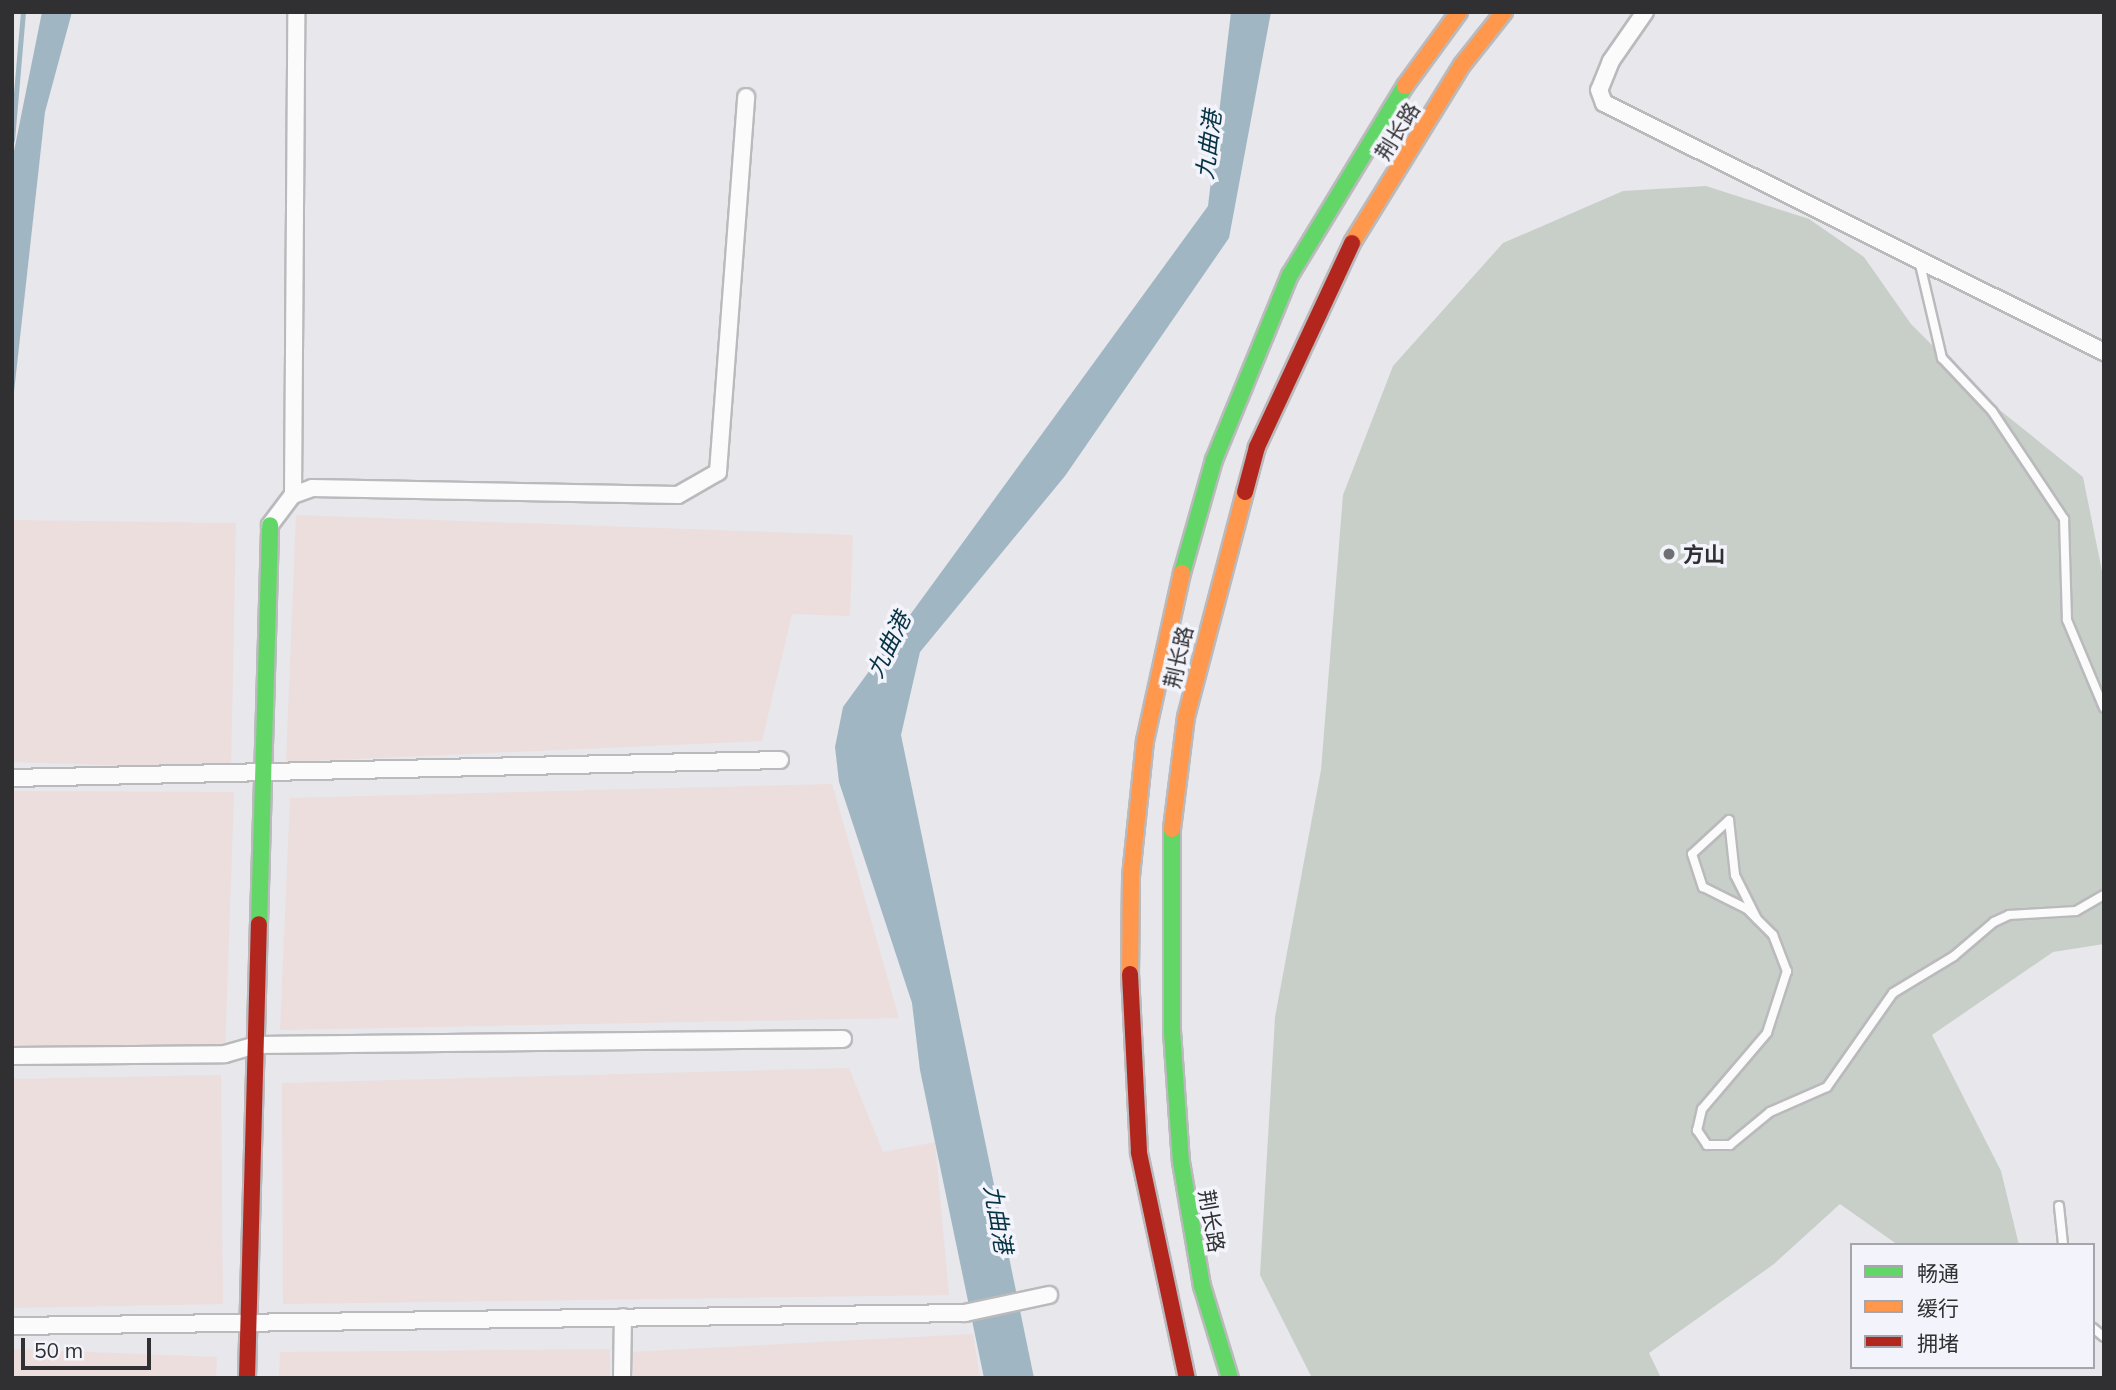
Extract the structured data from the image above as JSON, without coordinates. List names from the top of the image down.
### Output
{
  "streets": {
    "main road": ["荆长路"]
  },
  "water": ["九曲港"],
  "places": ["方山"],
  "legend": ["畅通", "缓行", "拥堵"],
  "scale_bar": "50 m"
}
